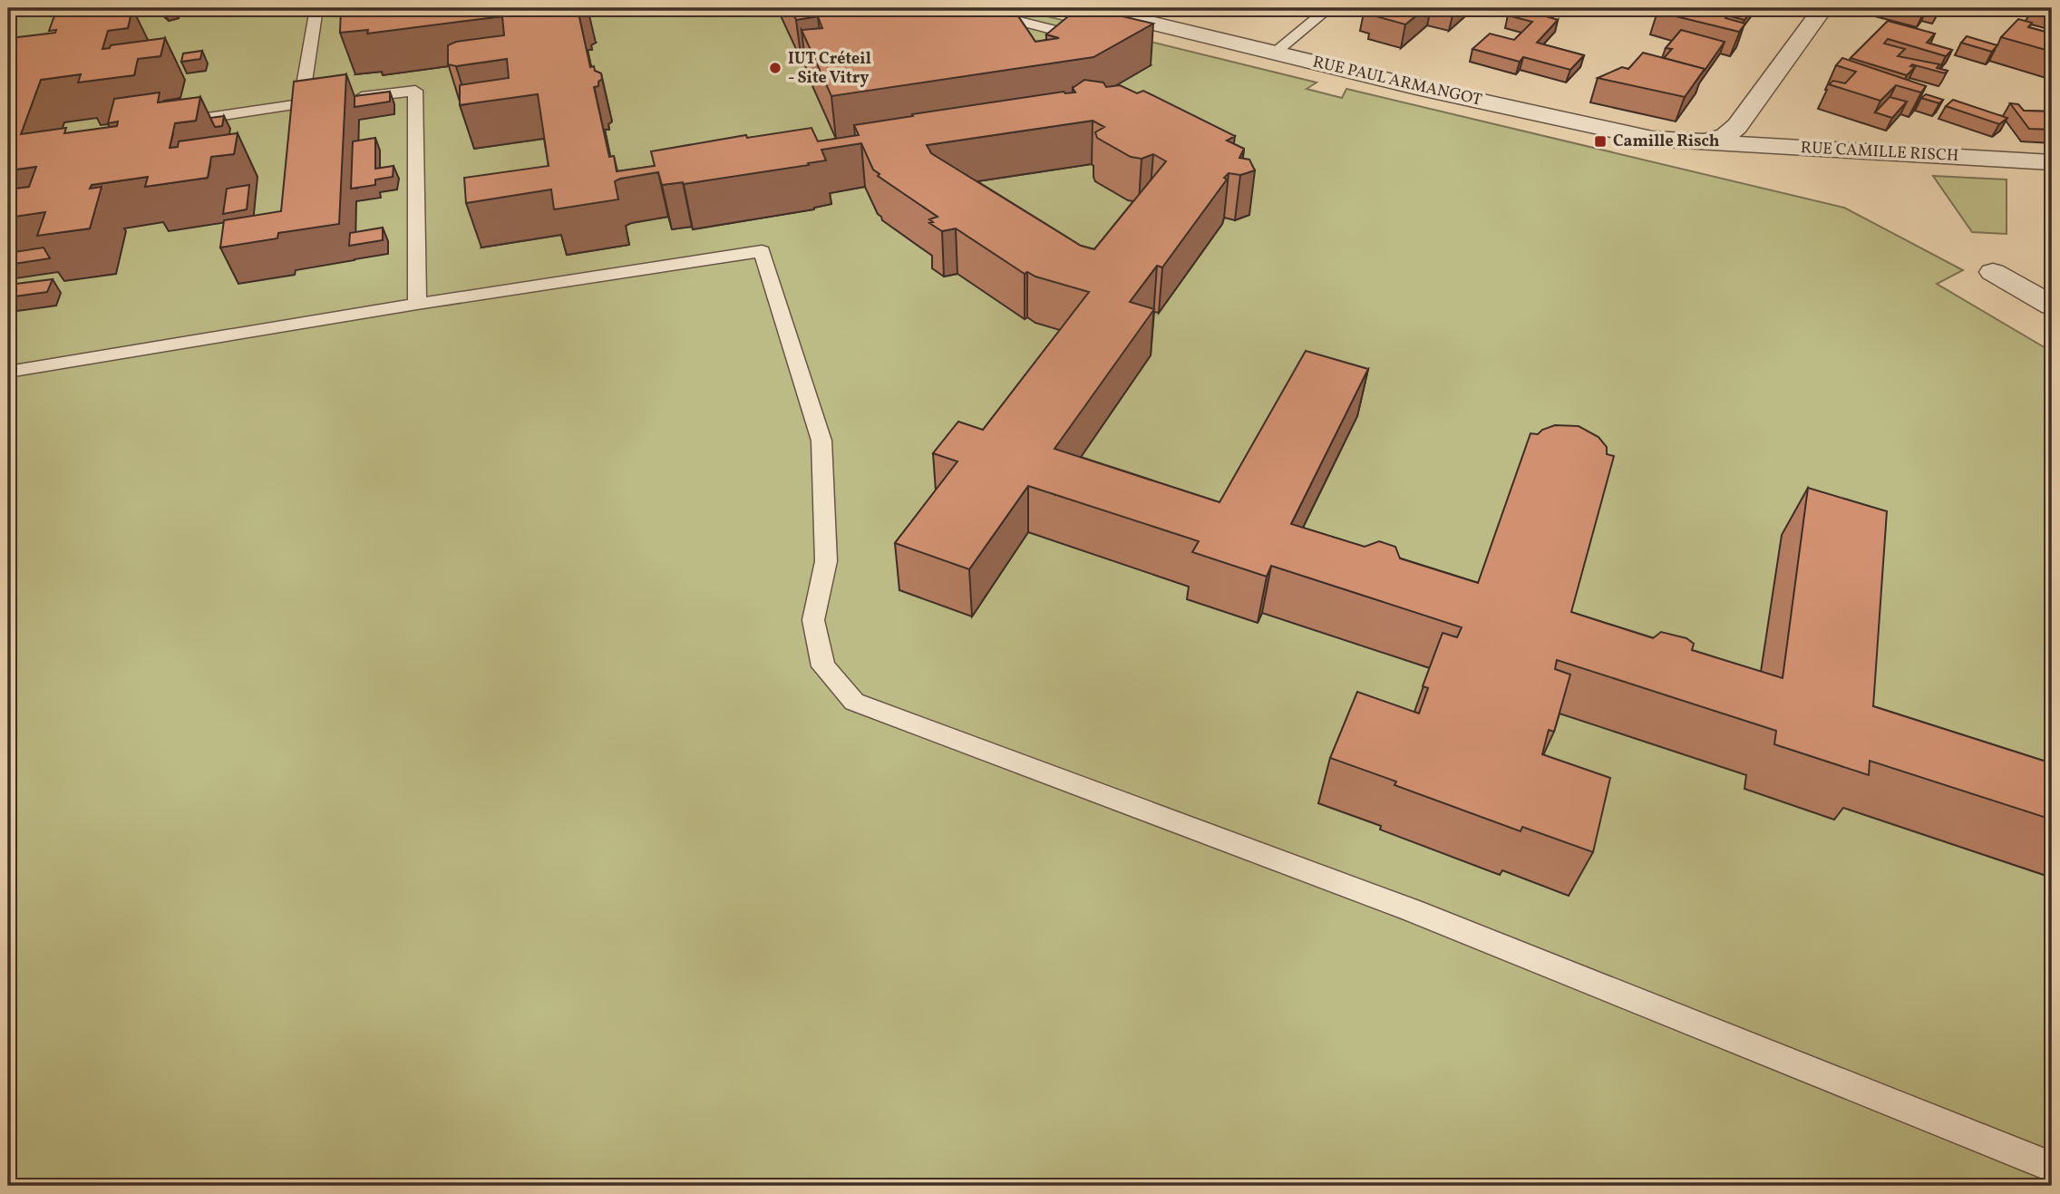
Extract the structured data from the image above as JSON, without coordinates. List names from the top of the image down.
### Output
{
  "streets": {
    "street": ["RUE PAUL ARMANGOT", "RUE CAMILLE RISCH"]
  },
  "crossings": [
    ["RUE PAUL ARMANGOT", "RUE CAMILLE RISCH"]
  ],
  "places": {
    "other": ["IUT Créteil - Site Vitry"],
    "transit": ["Camille Risch"]
  }
}
